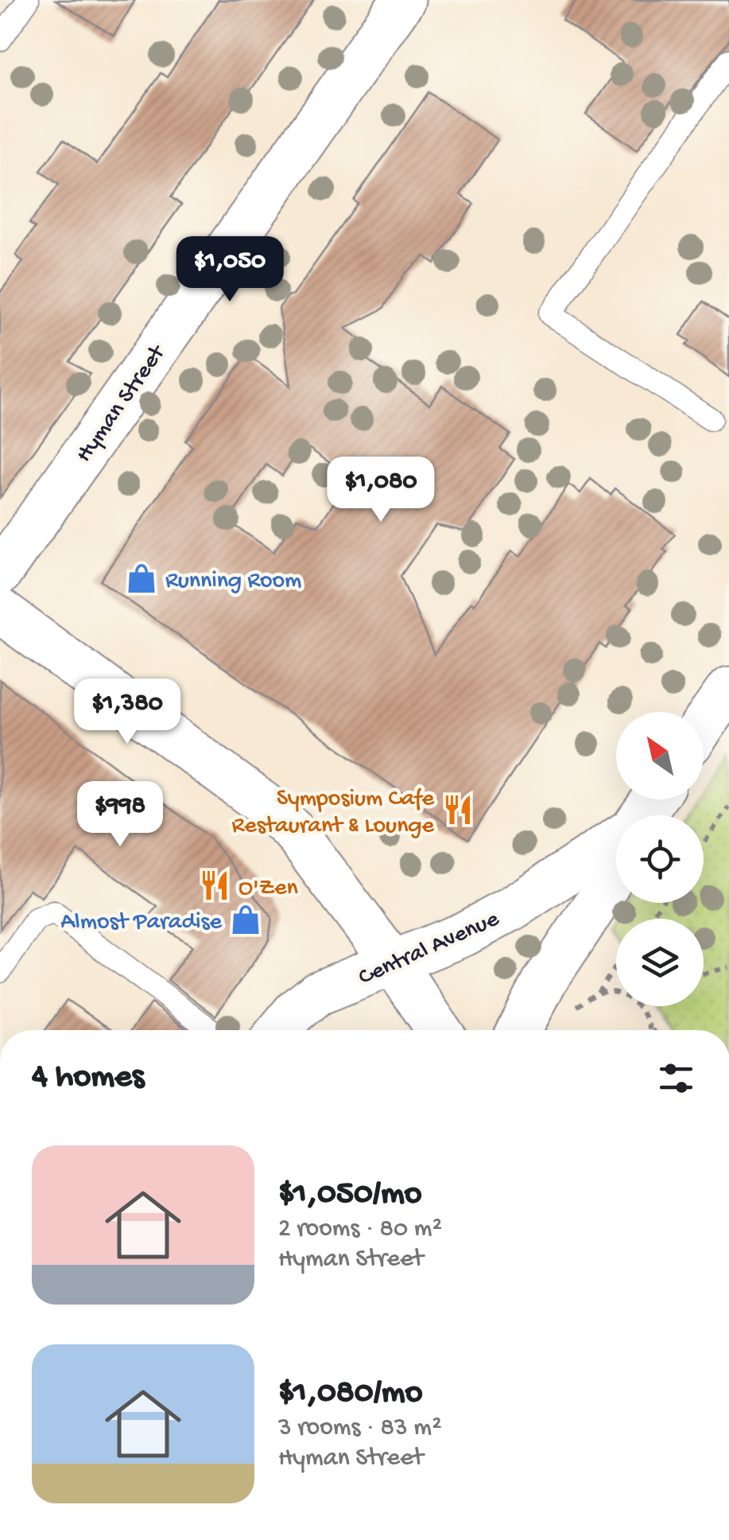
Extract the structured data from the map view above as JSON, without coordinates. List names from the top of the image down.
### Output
{
  "streets": {
    "street": ["Hyman Street", "Central Avenue"]
  },
  "places": {
    "shop": ["Running Room", "Almost Paradise"],
    "restaurant": ["Symposium Cafe Restaurant & Lounge", "O'Zen"]
  },
  "north": "top left",
  "page": {
    "price": [
      "$1,050",
      "$1,080",
      "$1,380",
      "$998"
    ],
    "heading": "4 homes",
    "list": [
      {
        "name": "$1,050/mo",
        "note": "2 rooms · 80 m² · Hyman Street"
      },
      {
        "name": "$1,080/mo",
        "note": "3 rooms · 83 m² · Hyman Street"
      }
    ]
  }
}
